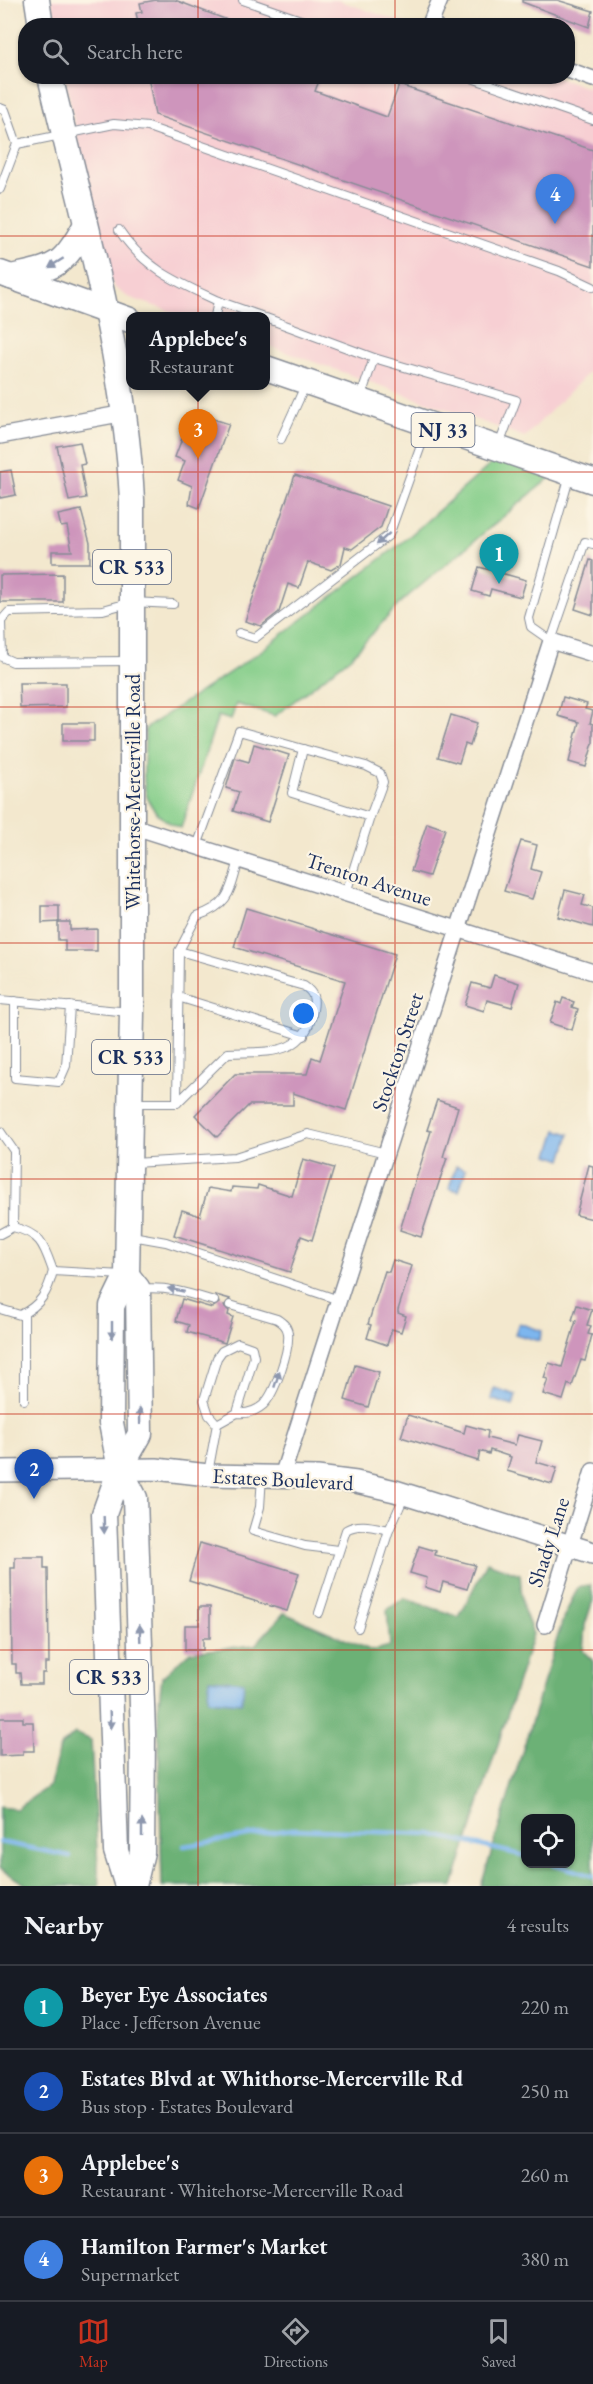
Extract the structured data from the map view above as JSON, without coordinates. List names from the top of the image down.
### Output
{
  "streets": {
    "main road": ["NJ 33", "CR 533", "Whitehorse-Mercerville Road"],
    "street": [
      "Trenton Avenue",
      "Stockton Street",
      "Estates Boulevard",
      "Shady Lane"
    ]
  },
  "crossings": [
    ["CR 533", "Whitehorse-Mercerville Road"],
    ["CR 533", "Estates Boulevard"],
    ["Whitehorse-Mercerville Road", "Trenton Avenue"],
    ["Whitehorse-Mercerville Road", "Estates Boulevard"],
    ["Trenton Avenue", "Stockton Street"],
    ["Stockton Street", "Estates Boulevard"],
    ["Estates Boulevard", "Shady Lane"]
  ],
  "page": {
    "search": "Search here",
    "pins": [
      "4",
      "3",
      "1",
      "2"
    ],
    "popup": ["Applebee's", "Restaurant"],
    "heading": ["Nearby", "4 results"],
    "list": [
      {
        "mark": "1",
        "name": "Beyer Eye Associates",
        "note": "Place · Jefferson Avenue",
        "value": "220 m"
      },
      {
        "mark": "2",
        "name": "Estates Blvd at Whithorse-Mercerville Rd",
        "note": "Bus stop · Estates Boulevard",
        "value": "250 m"
      },
      {
        "mark": "3",
        "name": "Applebee's",
        "note": "Restaurant · Whitehorse-Mercerville Road",
        "value": "260 m"
      },
      {
        "mark": "4",
        "name": "Hamilton Farmer's Market",
        "note": "Supermarket",
        "value": "380 m"
      }
    ],
    "nav": ["Map", "Directions", "Saved"]
  }
}
